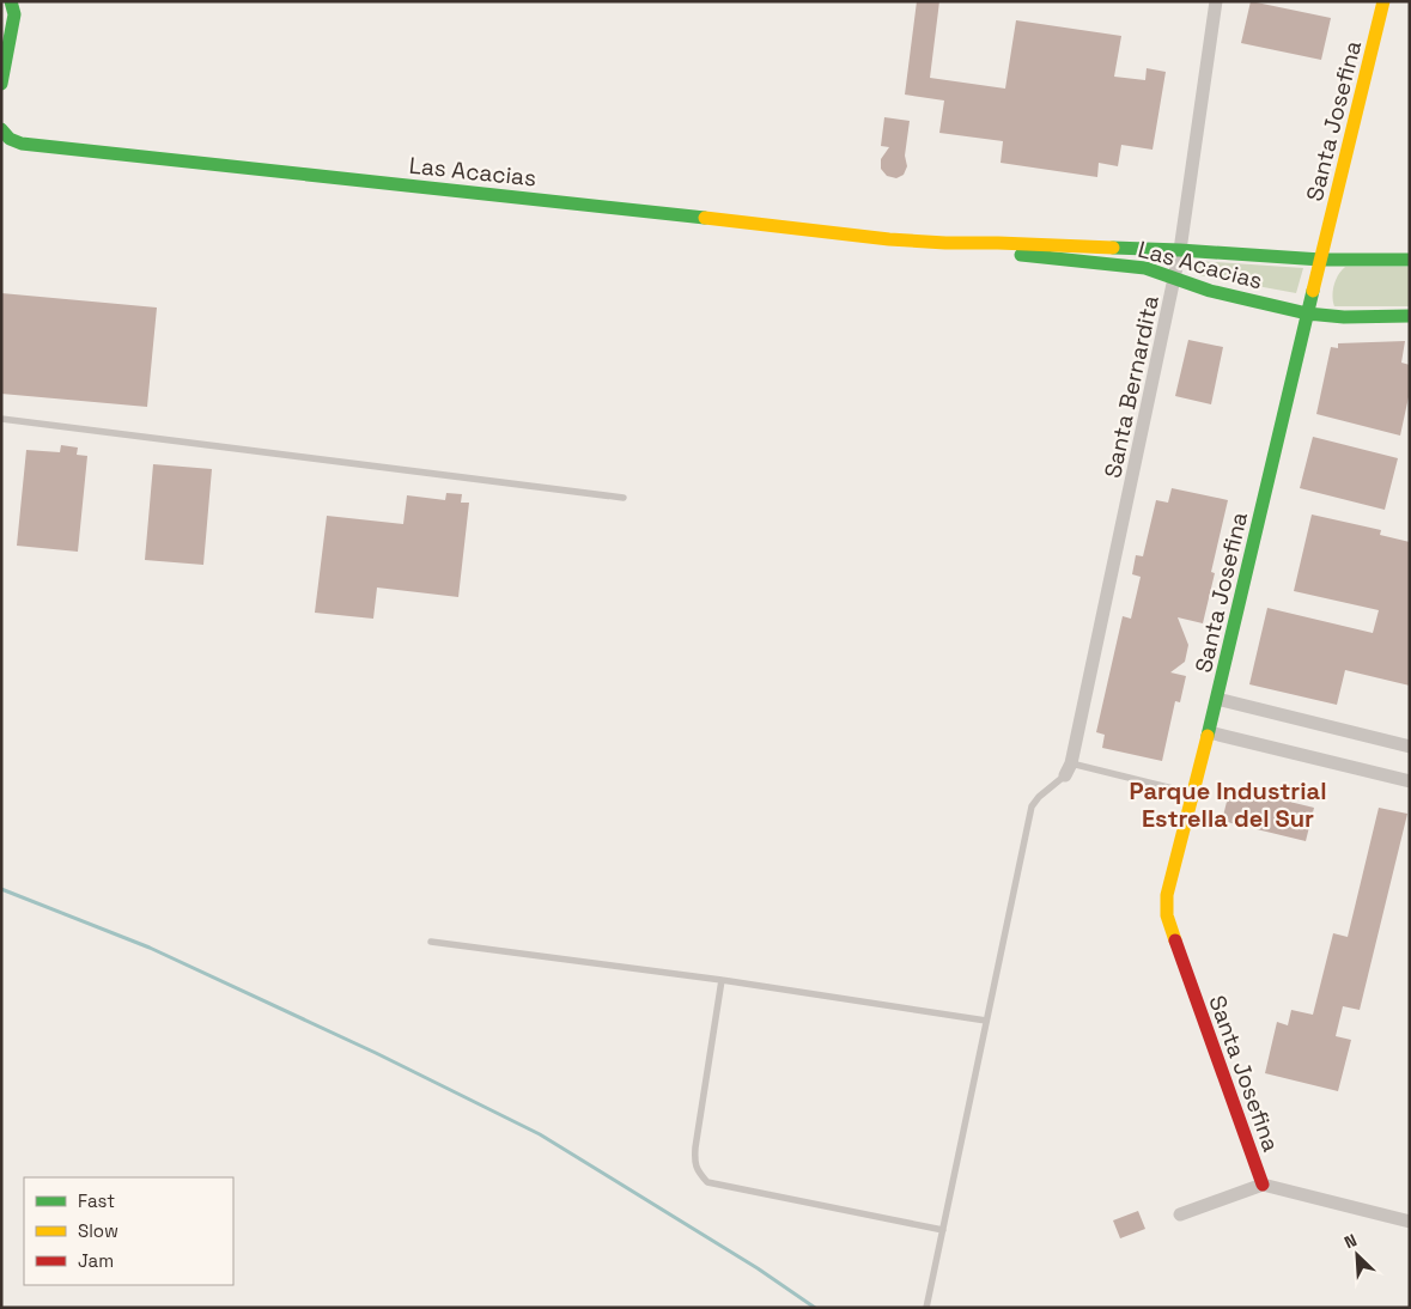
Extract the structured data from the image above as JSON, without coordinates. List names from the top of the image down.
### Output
{
  "streets": {
    "main road": ["Santa Josefina", "Las Acacias"],
    "street": ["Santa Bernardita"]
  },
  "crossings": [
    ["Santa Josefina", "Las Acacias"],
    ["Las Acacias", "Santa Bernardita"]
  ],
  "districts": ["Parque Industrial Estrella del Sur"],
  "legend": ["Fast", "Slow", "Jam"],
  "north": "top left"
}
